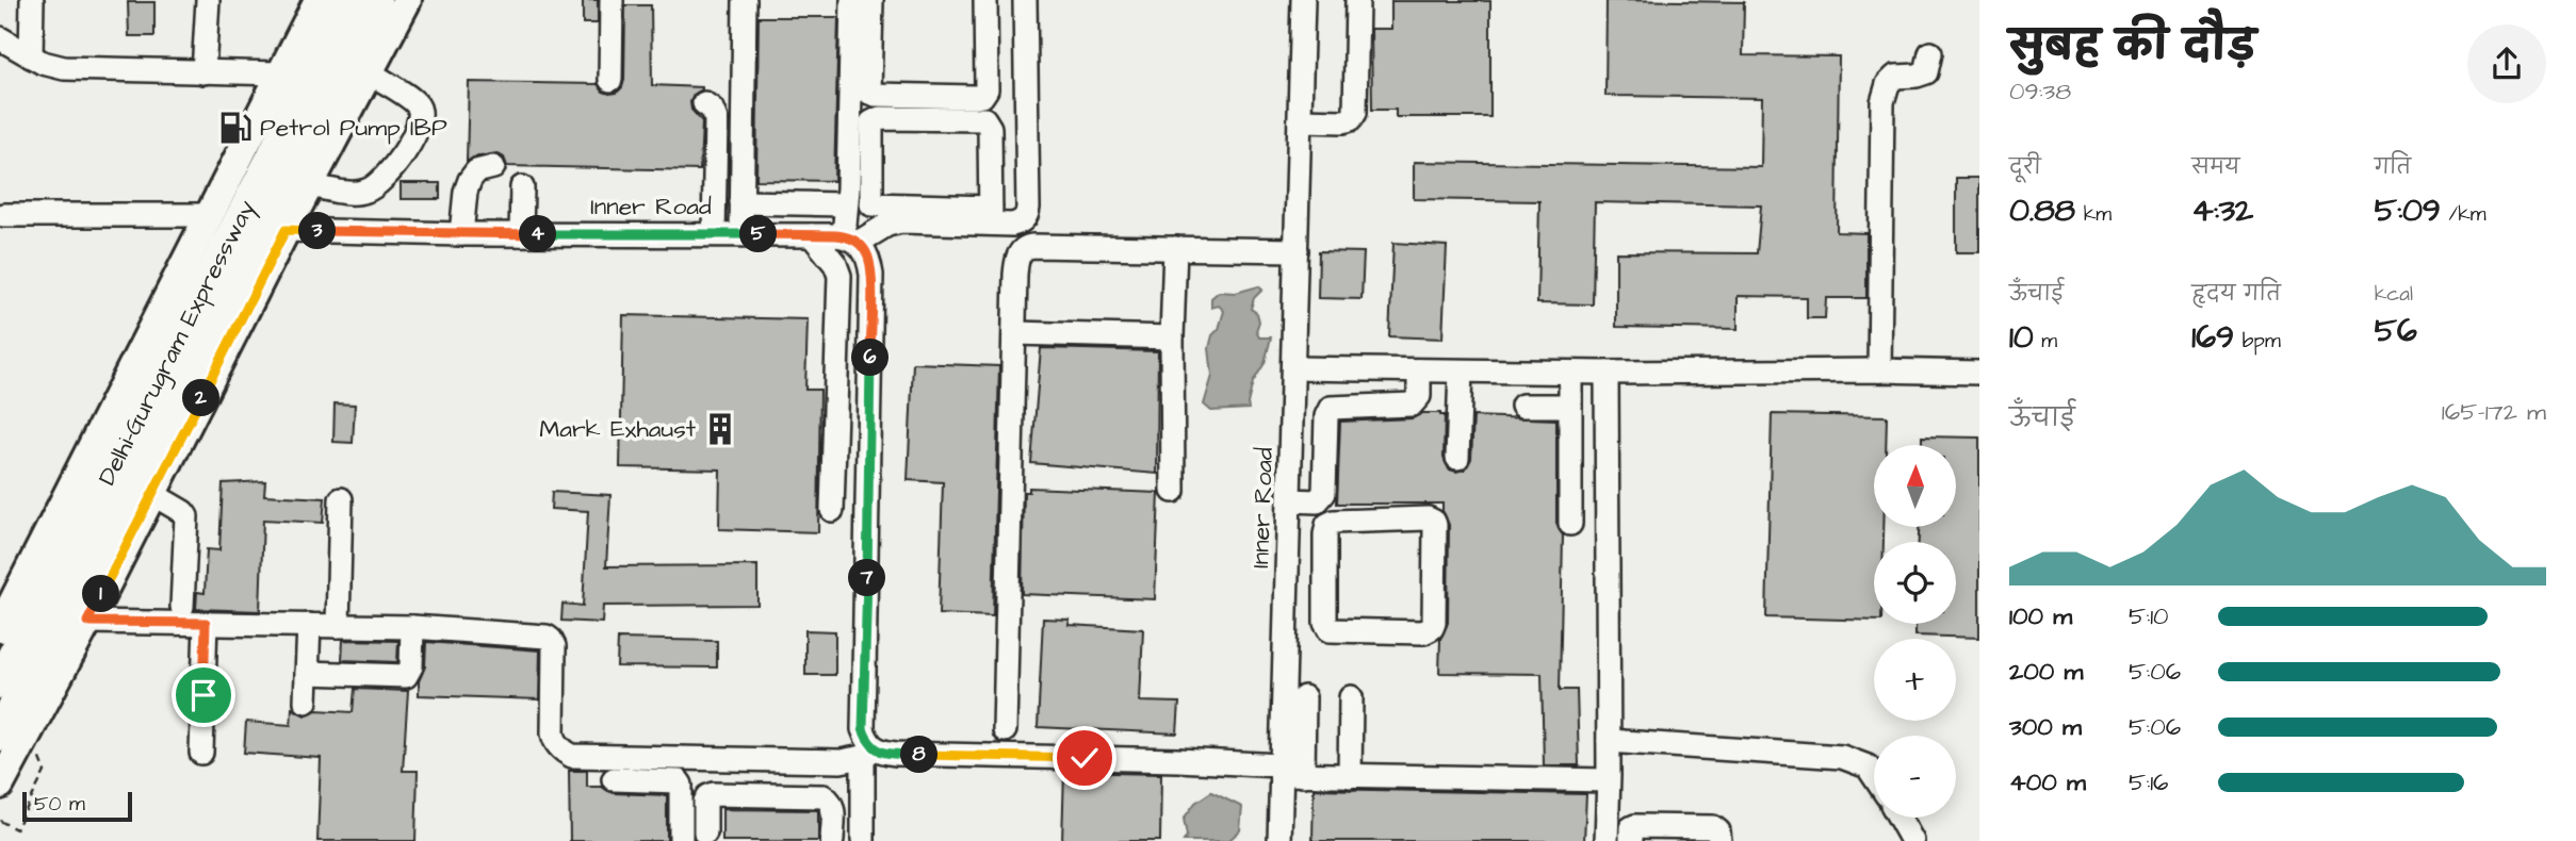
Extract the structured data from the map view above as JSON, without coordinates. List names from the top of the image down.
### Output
{
  "streets": {
    "highway": ["Delhi-Gurugram Expressway"],
    "street": ["Inner Road"]
  },
  "places": {
    "fuel station": ["Petrol Pump IBP"],
    "building": ["Mark Exhaust"]
  },
  "scale_bar": "50 m",
  "north": "top",
  "page": {
    "heading": ["सुबह की दौड़", "09:38"],
    "stats": [
      ["दूरी", "0.88 km"],
      ["समय", "4:32"],
      ["गति", "5:09 /km"],
      ["ऊँचाई", "10 m"],
      ["हृदय गति", "169 bpm"],
      ["kcal", "56"]
    ],
    "pins": [
      "3",
      "4",
      "5",
      "6",
      "2",
      "7",
      "1",
      "8"
    ],
    "chart": ["ऊँचाई", "165–172 m"],
    "map_buttons": ["+", "−"],
    "list": [
      {
        "name": "100 m",
        "note": "5:10"
      },
      {
        "name": "200 m",
        "note": "5:06"
      },
      {
        "name": "300 m",
        "note": "5:06"
      },
      {
        "name": "400 m",
        "note": "5:16"
      }
    ],
    "scale": "50 m"
  }
}
